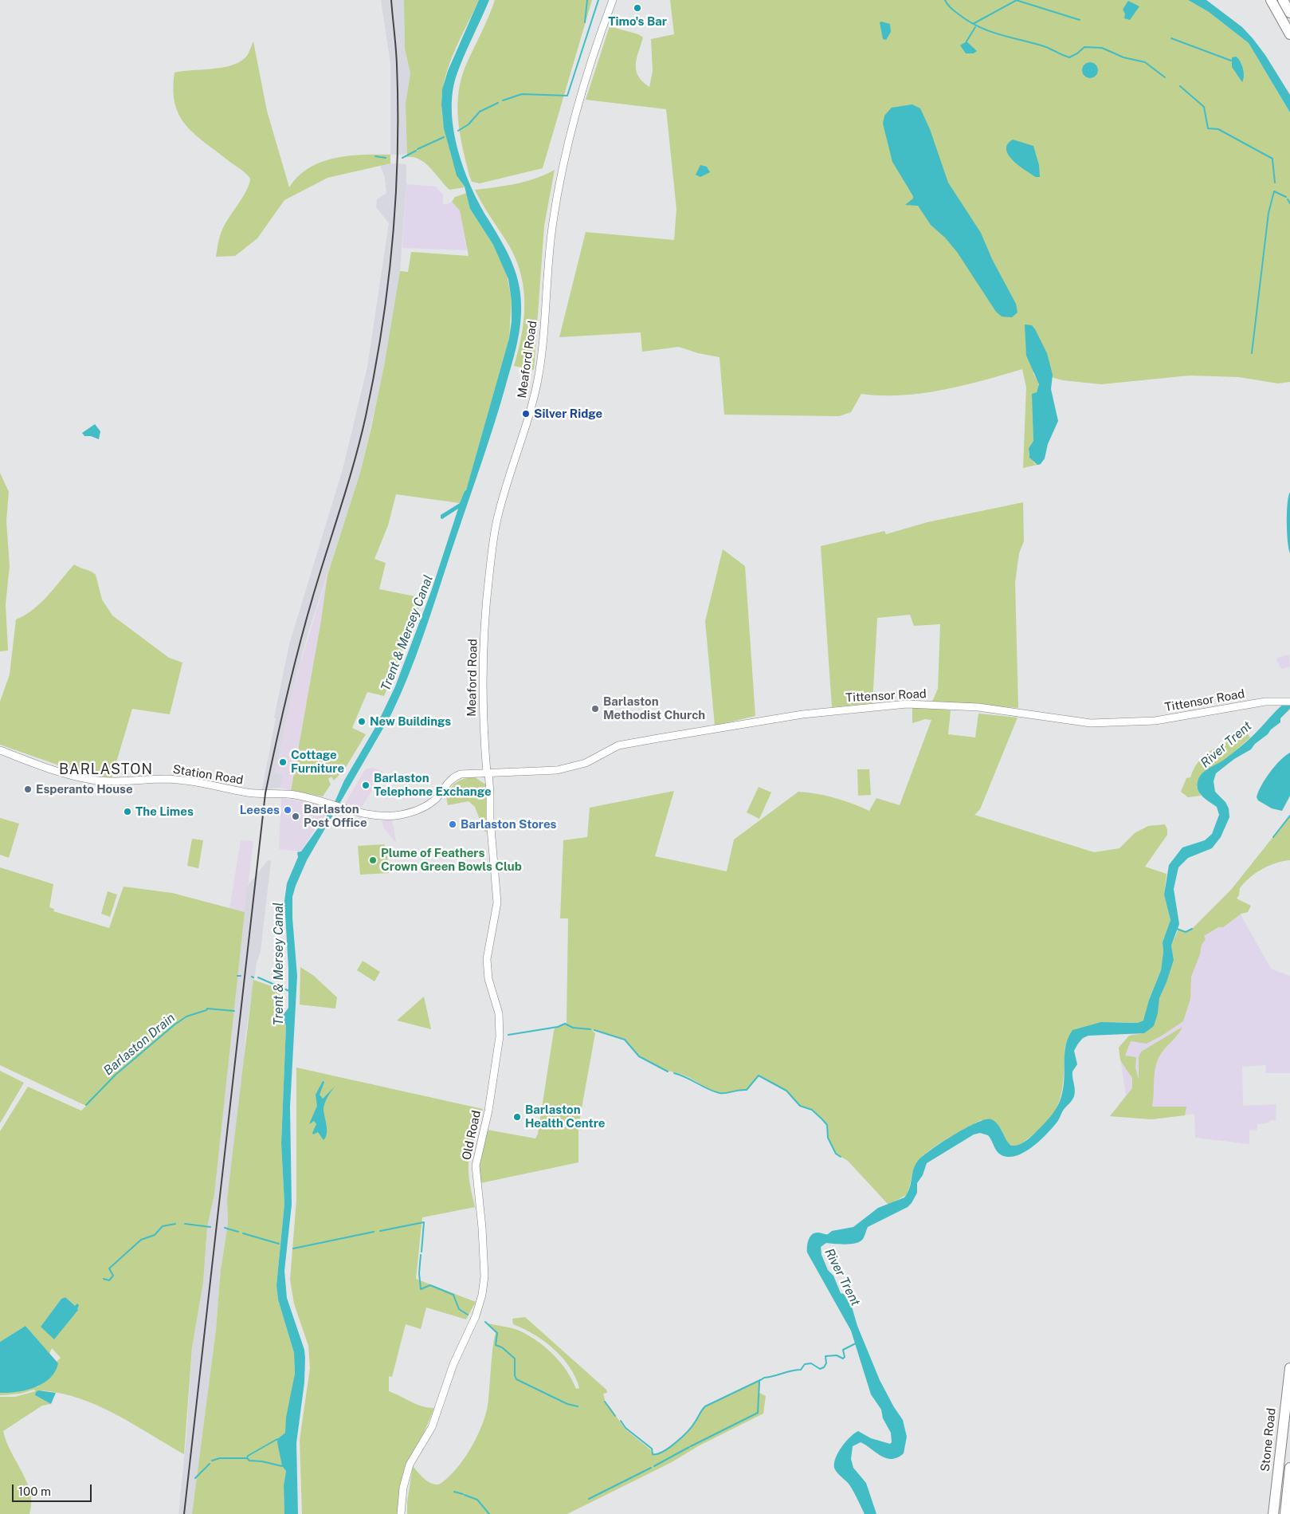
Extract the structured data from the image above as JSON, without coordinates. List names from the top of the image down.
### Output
{
  "streets": {
    "highway": ["Stone Road"],
    "street": [
      "Meaford Road",
      "Tittensor Road",
      "Station Road",
      "Old Road"
    ]
  },
  "crossings": [
    ["Meaford Road", "Tittensor Road"],
    ["Meaford Road", "Station Road"],
    ["Meaford Road", "Old Road"],
    ["Tittensor Road", "Station Road"],
    ["Tittensor Road", "Old Road"],
    ["Station Road", "Old Road"]
  ],
  "districts": ["BARLASTON"],
  "water": ["Trent & Mersey Canal", "River Trent", "Barlaston Drain"],
  "places": [
    "Timo's Bar",
    "Silver Ridge",
    "Barlaston Methodist Church",
    "New Buildings",
    "Cottage Furniture",
    "Barlaston Telephone Exchange",
    "Esperanto House",
    "Leeses",
    "The Limes",
    "Barlaston Post Office",
    "Barlaston Stores",
    "Plume of Feathers Crown Green Bowls Club",
    "Barlaston Health Centre"
  ],
  "scale_bar": "100 m"
}
